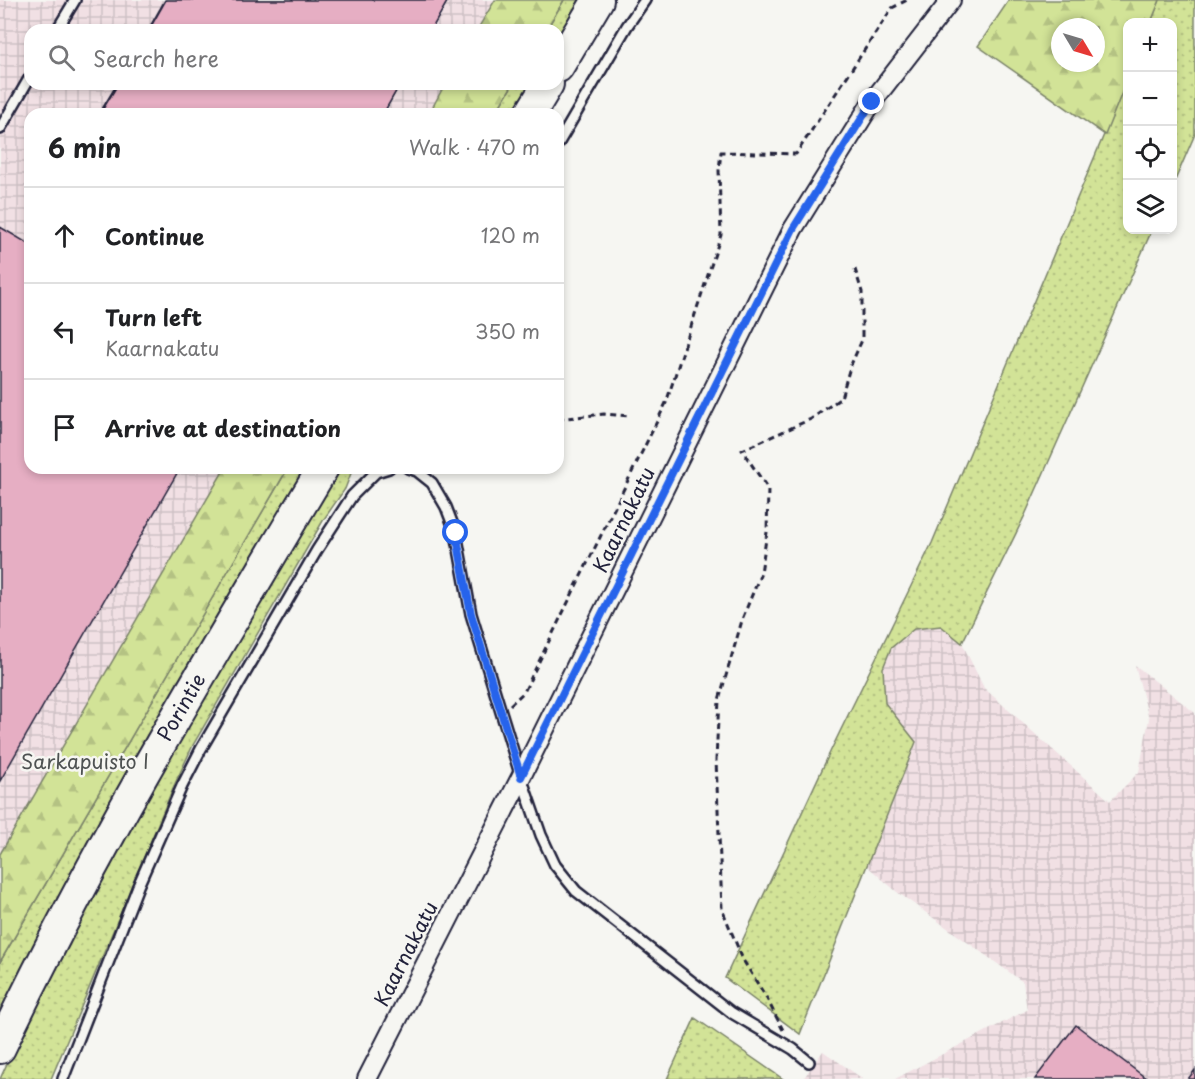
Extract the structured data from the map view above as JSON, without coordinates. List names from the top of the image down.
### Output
{
  "streets": {
    "highway": ["Porintie"],
    "street": ["Kaarnakatu"]
  },
  "parks": ["Sarkapuisto I"],
  "north": "bottom right",
  "page": {
    "map_buttons": ["+", "−"],
    "search": "Search here",
    "heading": ["6 min", "Walk · 470 m"],
    "list": [
      ["Continue", "120 m"],
      ["Turn left", "Kaarnakatu", "350 m"],
      "Arrive at destination"
    ]
  }
}
